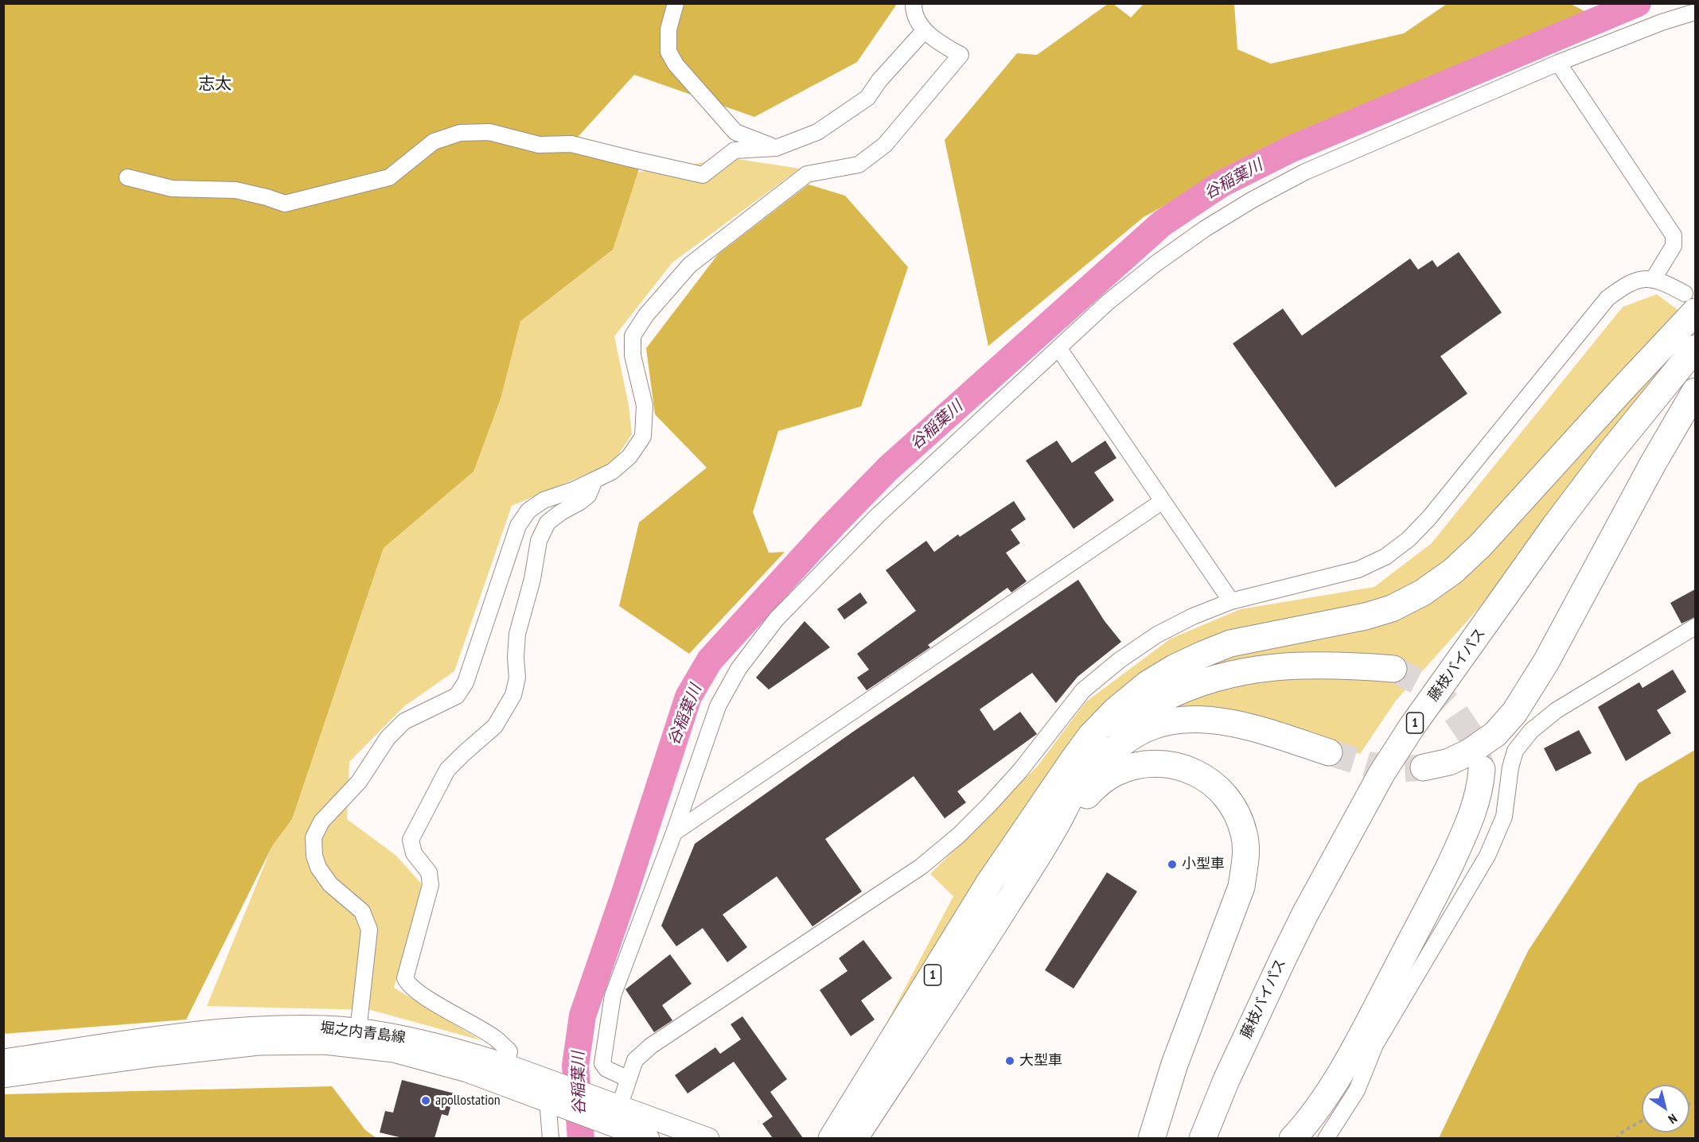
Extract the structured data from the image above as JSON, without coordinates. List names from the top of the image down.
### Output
{
  "streets": {
    "highway": ["藤枝バイパス", "1"],
    "main road": ["堀之内青島線"]
  },
  "districts": ["志太"],
  "water": ["谷稲葉川"],
  "places": ["小型車", "大型車", "apollostation"],
  "north": "bottom right"
}
